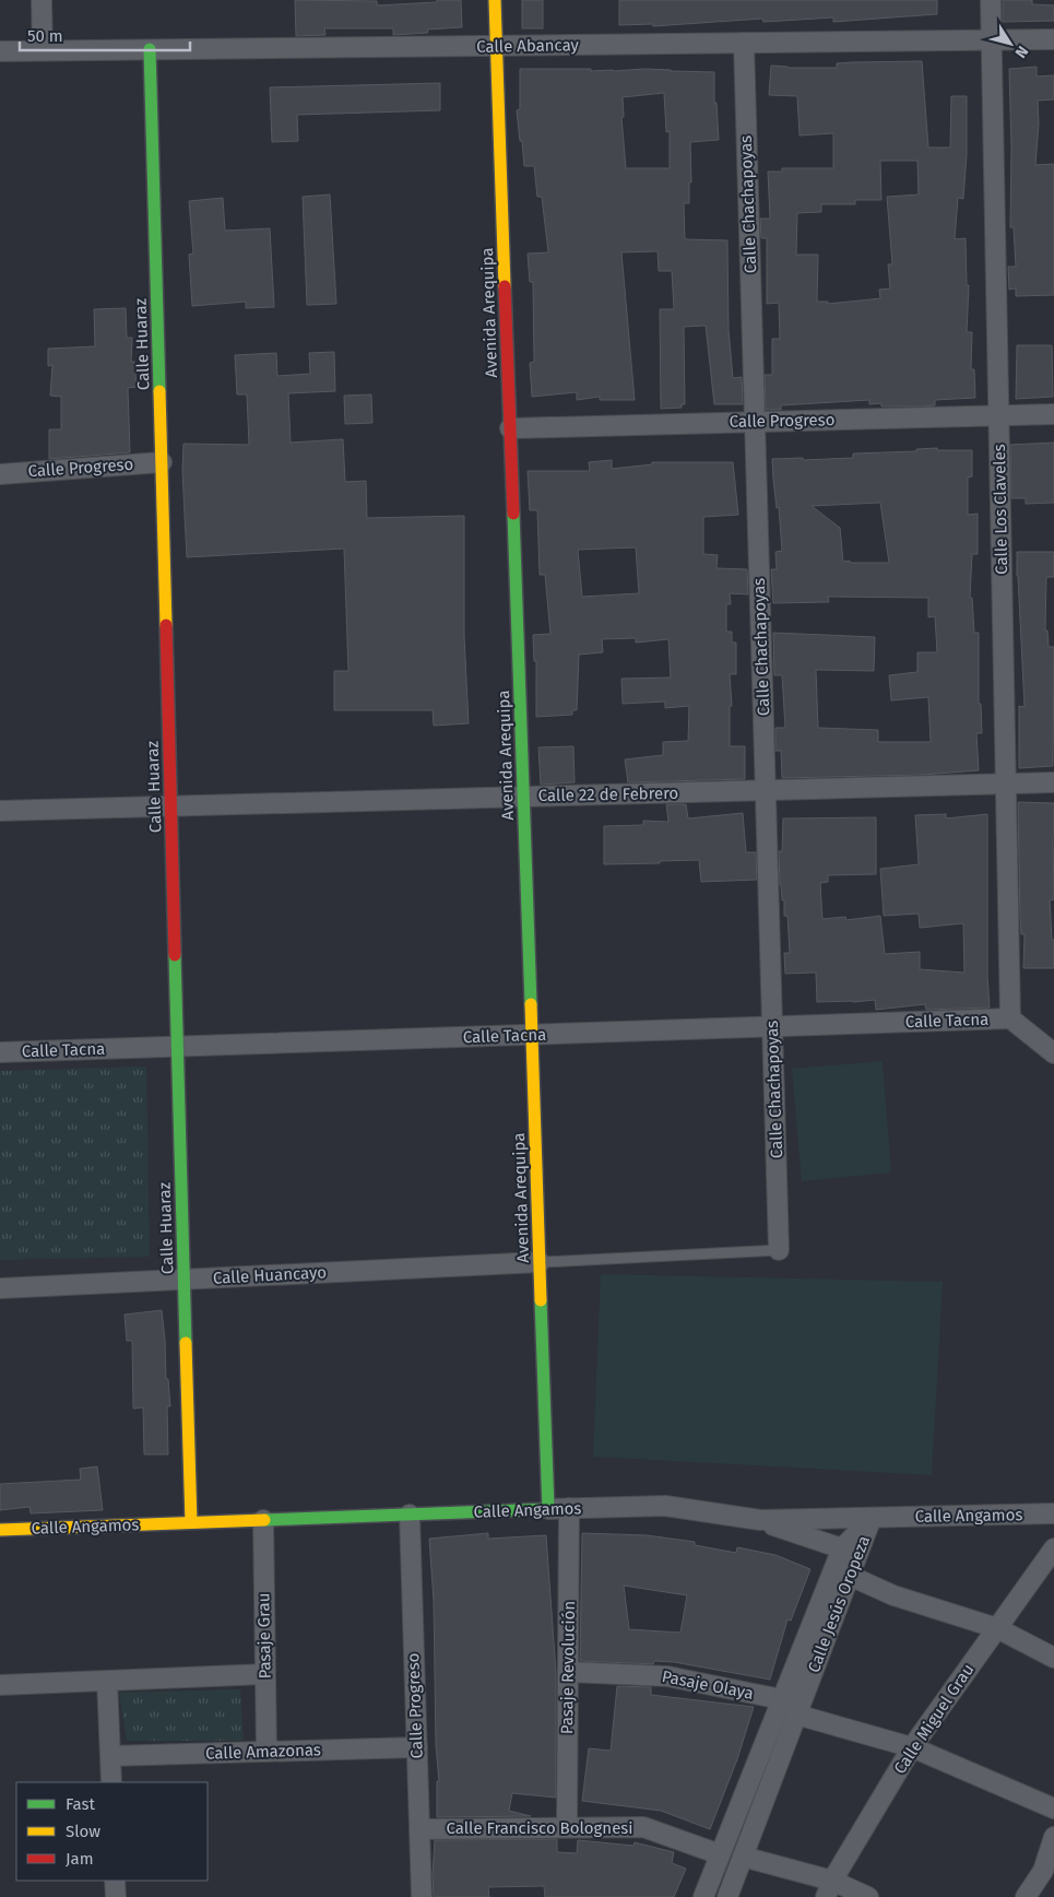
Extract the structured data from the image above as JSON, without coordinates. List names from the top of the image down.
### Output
{
  "streets": {
    "street": [
      "Calle Abancay",
      "Calle Chachapoyas",
      "Avenida Arequipa",
      "Calle Huaraz",
      "Calle Progreso",
      "Calle Los Claveles",
      "Calle 22 de Febrero",
      "Calle Tacna",
      "Calle Huancayo",
      "Calle Angamos",
      "Calle Jesús Oropeza",
      "Pasaje Grau",
      "Pasaje Revolución",
      "Pasaje Olaya",
      "Calle Miguel Grau",
      "Calle Amazonas",
      "Calle Francisco Bolognesi"
    ]
  },
  "crossings": [
    ["Calle Abancay", "Calle Chachapoyas"],
    ["Calle Abancay", "Avenida Arequipa"],
    ["Calle Abancay", "Calle Huaraz"],
    ["Calle Abancay", "Calle Los Claveles"],
    ["Calle Chachapoyas", "Calle Progreso"],
    ["Calle Chachapoyas", "Calle 22 de Febrero"],
    ["Calle Chachapoyas", "Calle Tacna"],
    ["Avenida Arequipa", "Calle Progreso"],
    ["Avenida Arequipa", "Calle 22 de Febrero"],
    ["Avenida Arequipa", "Calle Tacna"],
    ["Avenida Arequipa", "Calle Huancayo"],
    ["Avenida Arequipa", "Calle Angamos"],
    ["Calle Huaraz", "Calle Progreso"],
    ["Calle Huaraz", "Calle 22 de Febrero"],
    ["Calle Huaraz", "Calle Tacna"],
    ["Calle Huaraz", "Calle Huancayo"],
    ["Calle Huaraz", "Calle Angamos"],
    ["Calle Progreso", "Calle Los Claveles"],
    ["Calle Progreso", "Calle Angamos"],
    ["Calle Progreso", "Calle Amazonas"],
    ["Calle Progreso", "Calle Francisco Bolognesi"],
    ["Calle Los Claveles", "Calle 22 de Febrero"],
    ["Calle Los Claveles", "Calle Tacna"],
    ["Calle Angamos", "Calle Jesús Oropeza"],
    ["Calle Angamos", "Pasaje Grau"],
    ["Calle Angamos", "Pasaje Revolución"],
    ["Calle Jesús Oropeza", "Pasaje Olaya"],
    ["Calle Jesús Oropeza", "Calle Francisco Bolognesi"],
    ["Pasaje Grau", "Calle Amazonas"],
    ["Pasaje Revolución", "Pasaje Olaya"],
    ["Pasaje Revolución", "Calle Francisco Bolognesi"]
  ],
  "legend": ["Fast", "Slow", "Jam"],
  "scale_bar": "50 m",
  "north": "bottom right"
}
